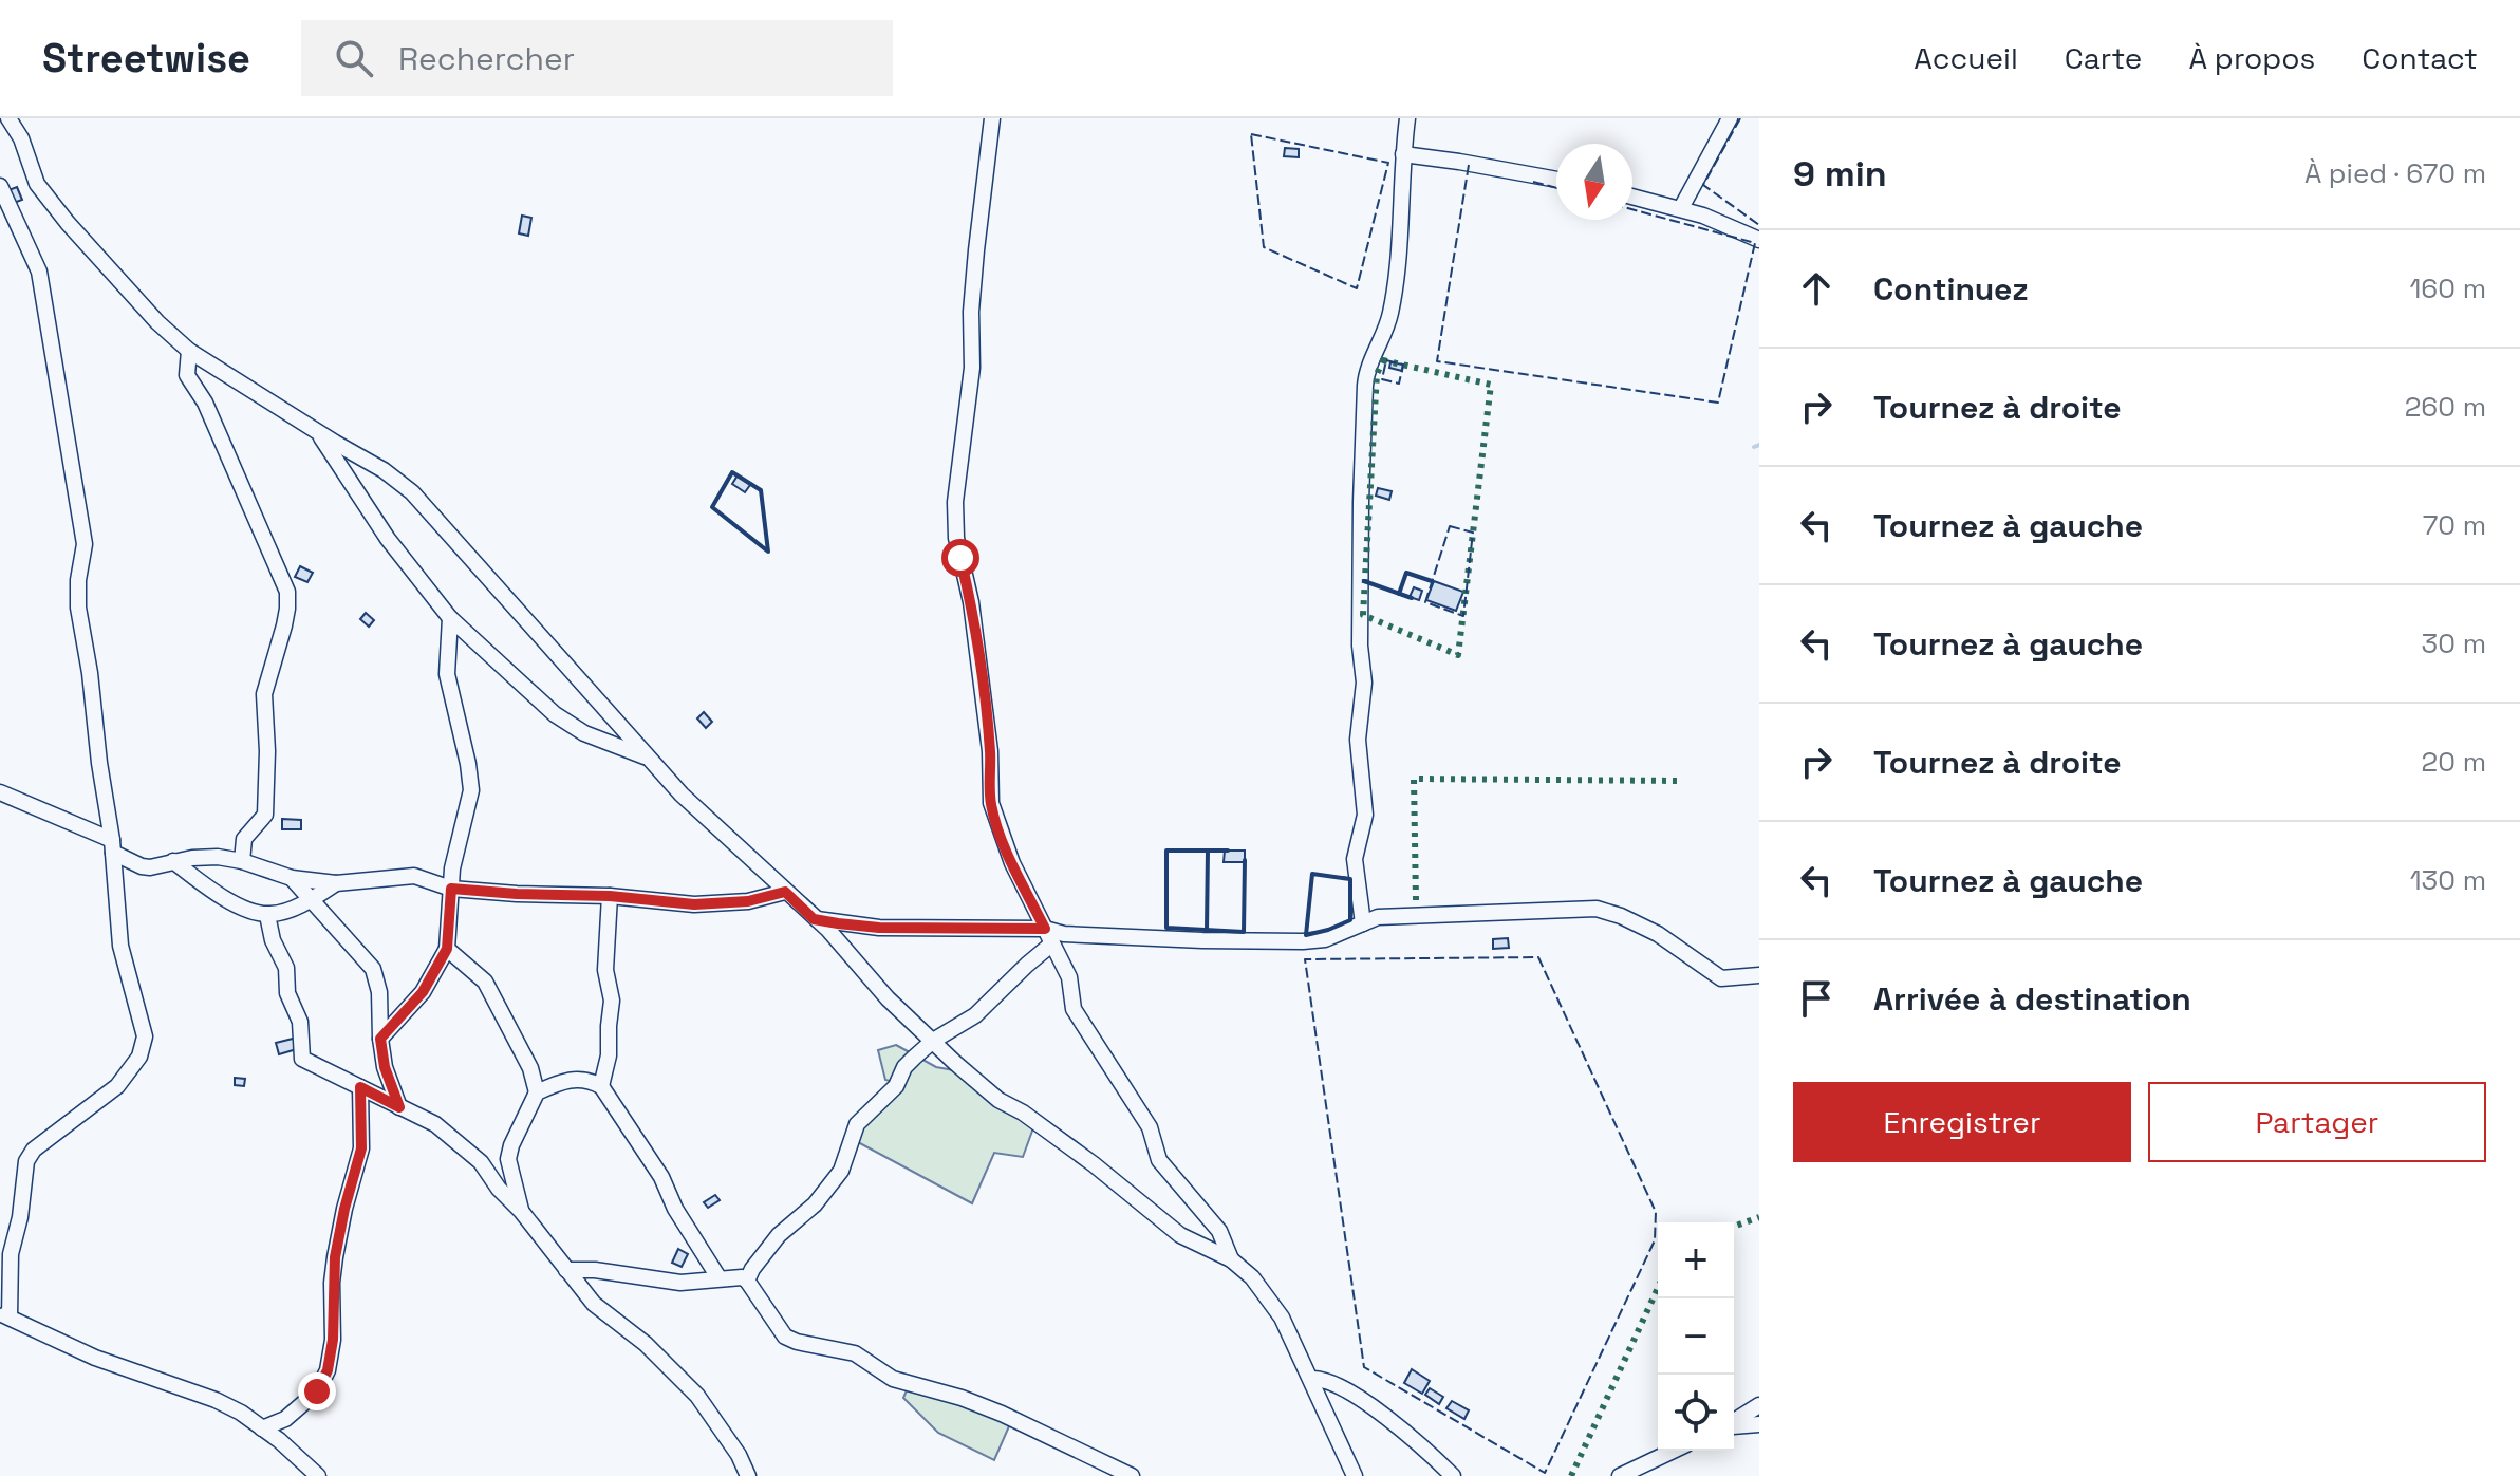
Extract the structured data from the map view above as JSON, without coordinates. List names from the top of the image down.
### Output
{
  "north": "bottom",
  "page": {
    "header": "Streetwise",
    "search": "Rechercher",
    "nav": [
      "Accueil",
      "Carte",
      "À propos",
      "Contact"
    ],
    "heading": ["9 min", "À pied · 670 m"],
    "list": [
      ["Continuez", "160 m"],
      ["Tournez à droite", "260 m"],
      ["Tournez à gauche", "70 m"],
      ["Tournez à gauche", "30 m"],
      ["Tournez à droite", "20 m"],
      ["Tournez à gauche", "130 m"],
      "Arrivée à destination"
    ],
    "buttons": ["Enregistrer", "Partager"],
    "map_buttons": ["+", "−"]
  }
}
